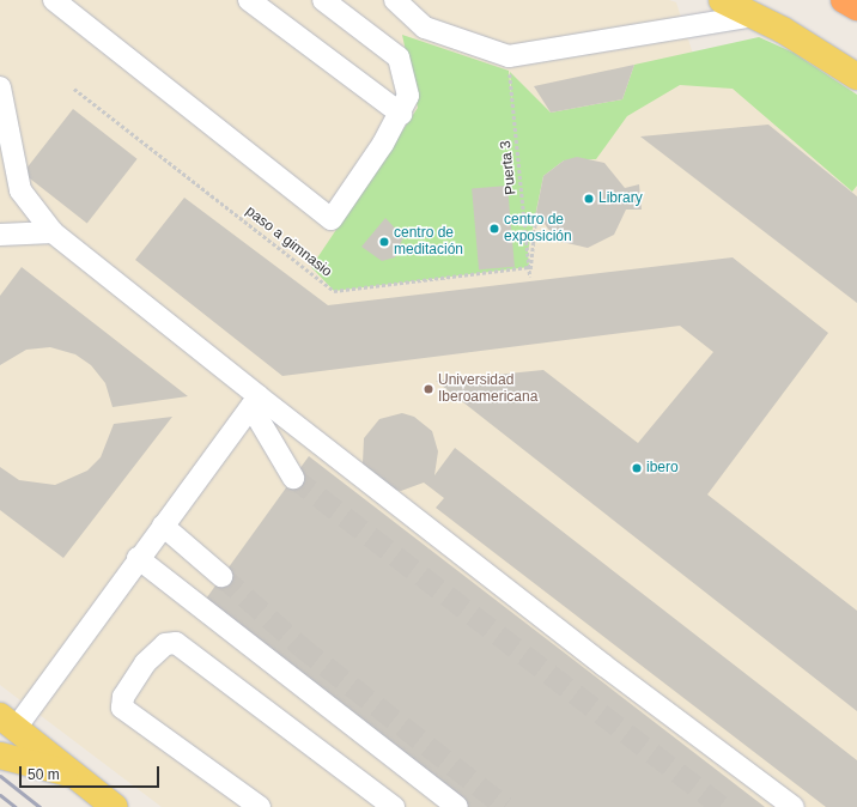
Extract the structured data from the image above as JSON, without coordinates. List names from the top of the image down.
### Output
{
  "streets": {
    "path": ["Puerta 3", "paso a gimnasio"]
  },
  "crossings": [
    ["Puerta 3", "paso a gimnasio"]
  ],
  "places": [
    "Library",
    "centro de exposición",
    "centro de meditación",
    "Universidad Iberoamericana",
    "ibero"
  ],
  "scale_bar": "50 m"
}
